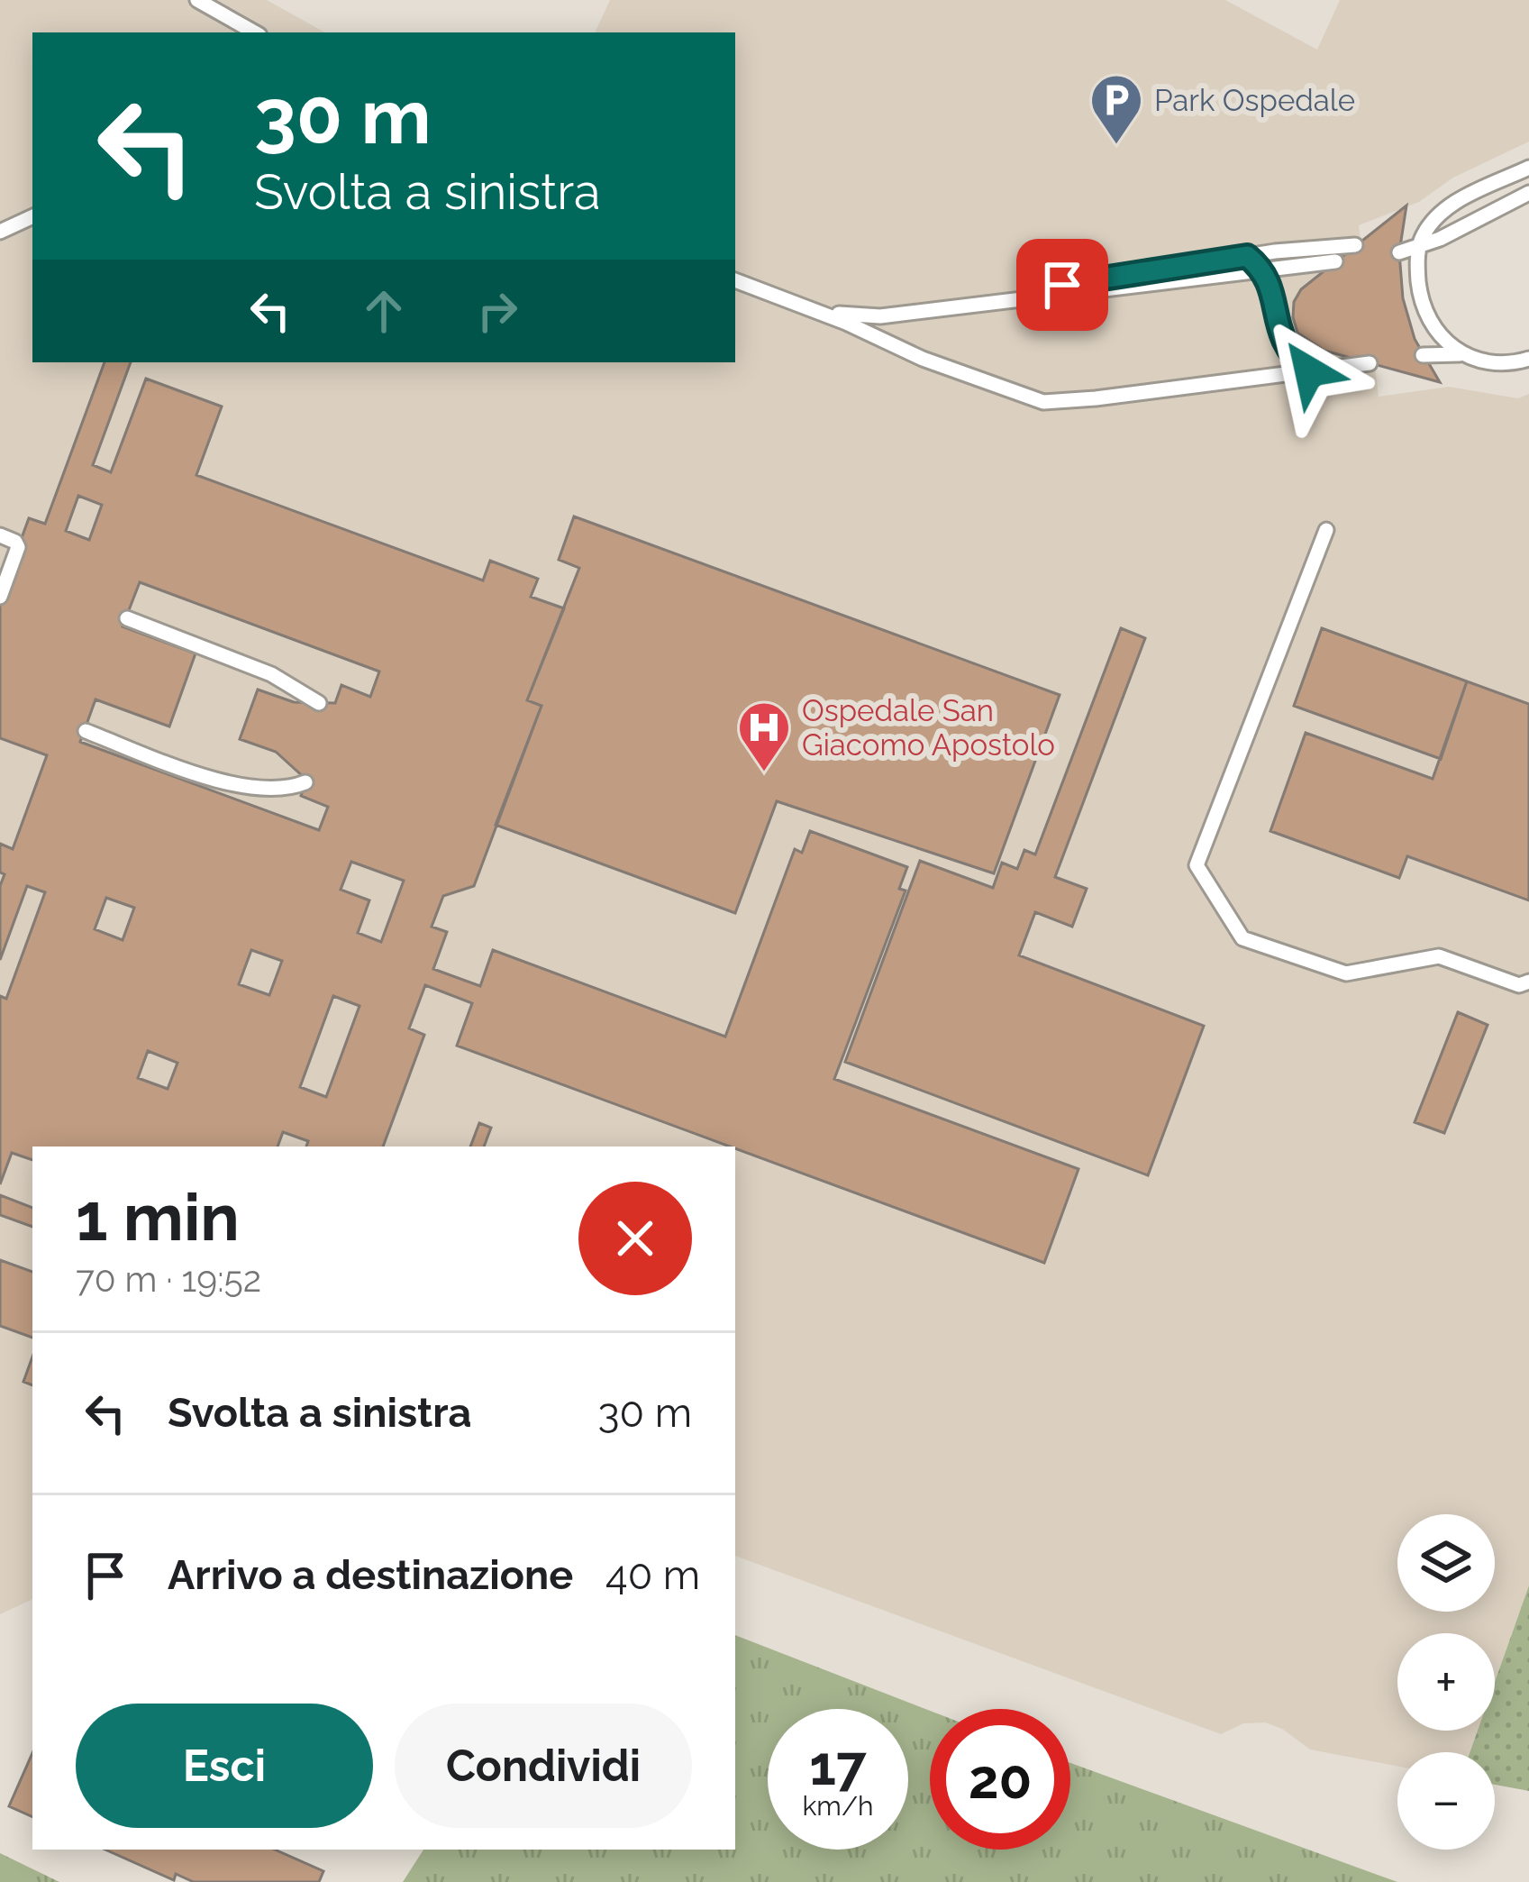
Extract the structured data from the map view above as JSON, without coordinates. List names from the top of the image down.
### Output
{
  "places": {
    "parking": ["Park Ospedale"],
    "hospital": ["Ospedale San Giacomo Apostolo"]
  },
  "page": {
    "turn": ["30 m", "Svolta a sinistra"],
    "heading": ["1 min", "70 m · 19:52"],
    "list": [
      {
        "name": "Svolta a sinistra",
        "value": "30 m"
      },
      {
        "name": "Arrivo a destinazione",
        "value": "40 m"
      }
    ],
    "map_buttons": ["+", "−"],
    "buttons": ["Esci", "Condividi"],
    "speed": "17 km/h",
    "limit": "20"
  }
}
